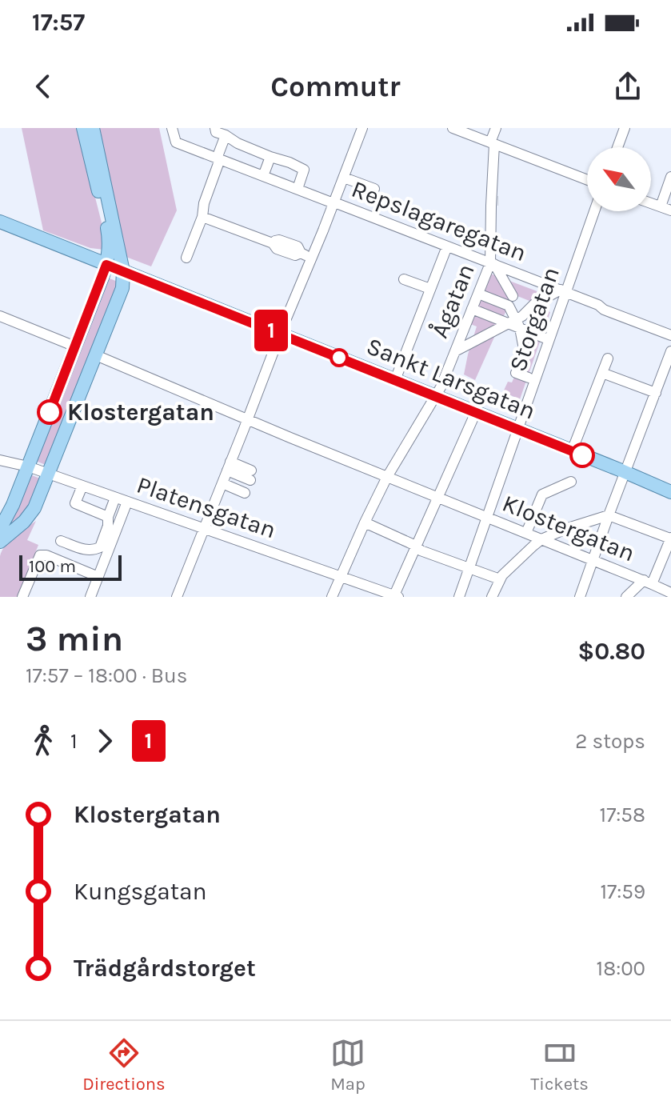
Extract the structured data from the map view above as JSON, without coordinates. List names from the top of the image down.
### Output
{
  "streets": {
    "main road": ["Sankt Larsgatan"],
    "street": [
      "Repslagaregatan",
      "Ågatan",
      "Storgatan",
      "Platensgatan",
      "Klostergatan"
    ]
  },
  "crossings": [
    ["Repslagaregatan", "Ågatan"],
    ["Repslagaregatan", "Storgatan"],
    ["Ågatan", "Sankt Larsgatan"],
    ["Ågatan", "Platensgatan"],
    ["Ågatan", "Klostergatan"],
    ["Storgatan", "Sankt Larsgatan"],
    ["Storgatan", "Klostergatan"]
  ],
  "places": ["Klostergatan"],
  "lines": ["bus line 1"],
  "scale_bar": "100 m",
  "north": "top left",
  "page": {
    "status": "17:57",
    "header": "Commutr",
    "on_map": "1",
    "scale": "100 m",
    "heading": ["3 min", "17:57 – 18:00 · Bus", "$0.80"],
    "legs": ["1", "1", "2 stops"],
    "list": [
      {
        "name": "Klostergatan",
        "value": "17:58"
      },
      {
        "name": "Kungsgatan",
        "value": "17:59"
      },
      {
        "name": "Trädgårdstorget",
        "value": "18:00"
      }
    ],
    "tabs": ["Directions", "Map", "Tickets"]
  }
}
